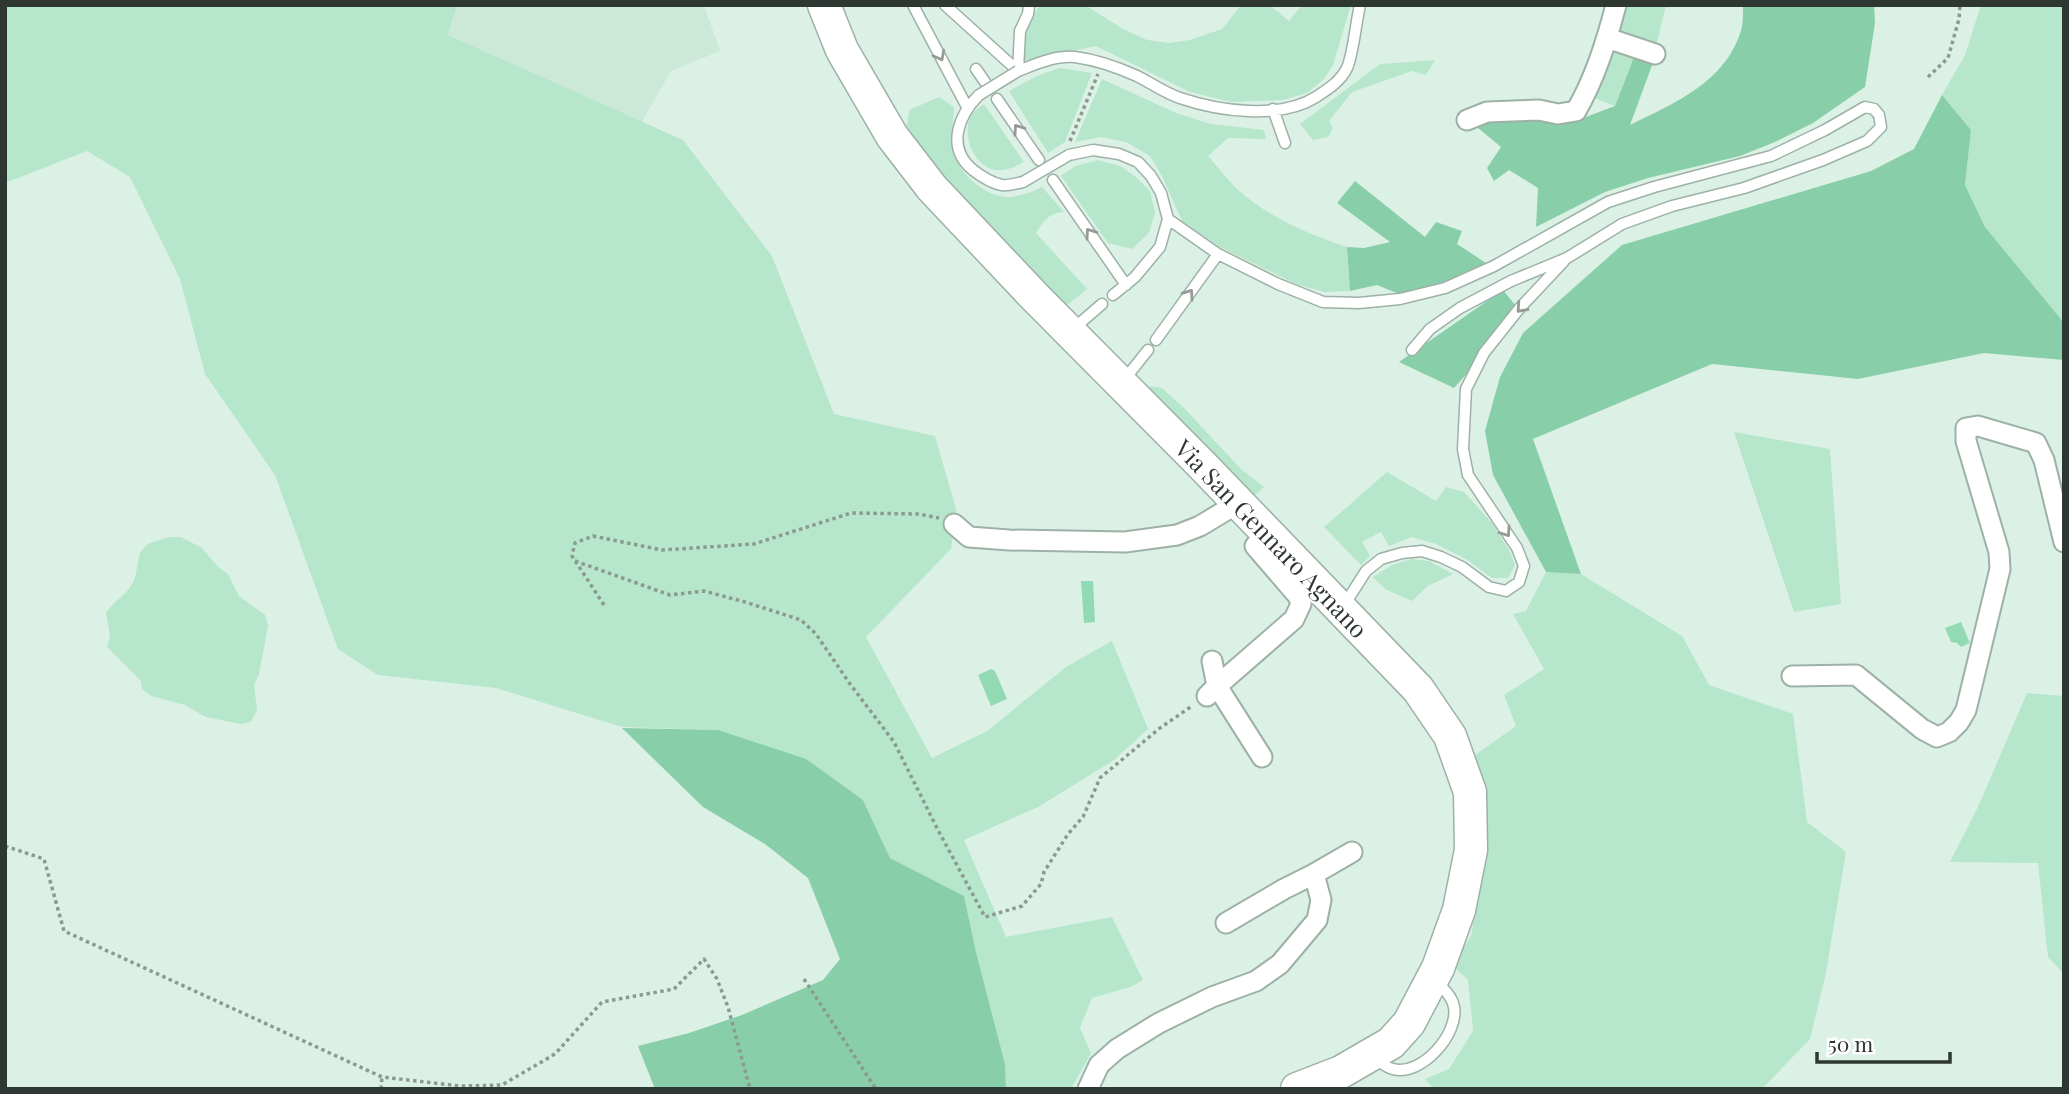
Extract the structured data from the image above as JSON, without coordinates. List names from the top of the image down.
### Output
{
  "streets": {
    "main road": ["Via San Gennaro Agnano"]
  },
  "scale_bar": "50 m"
}
